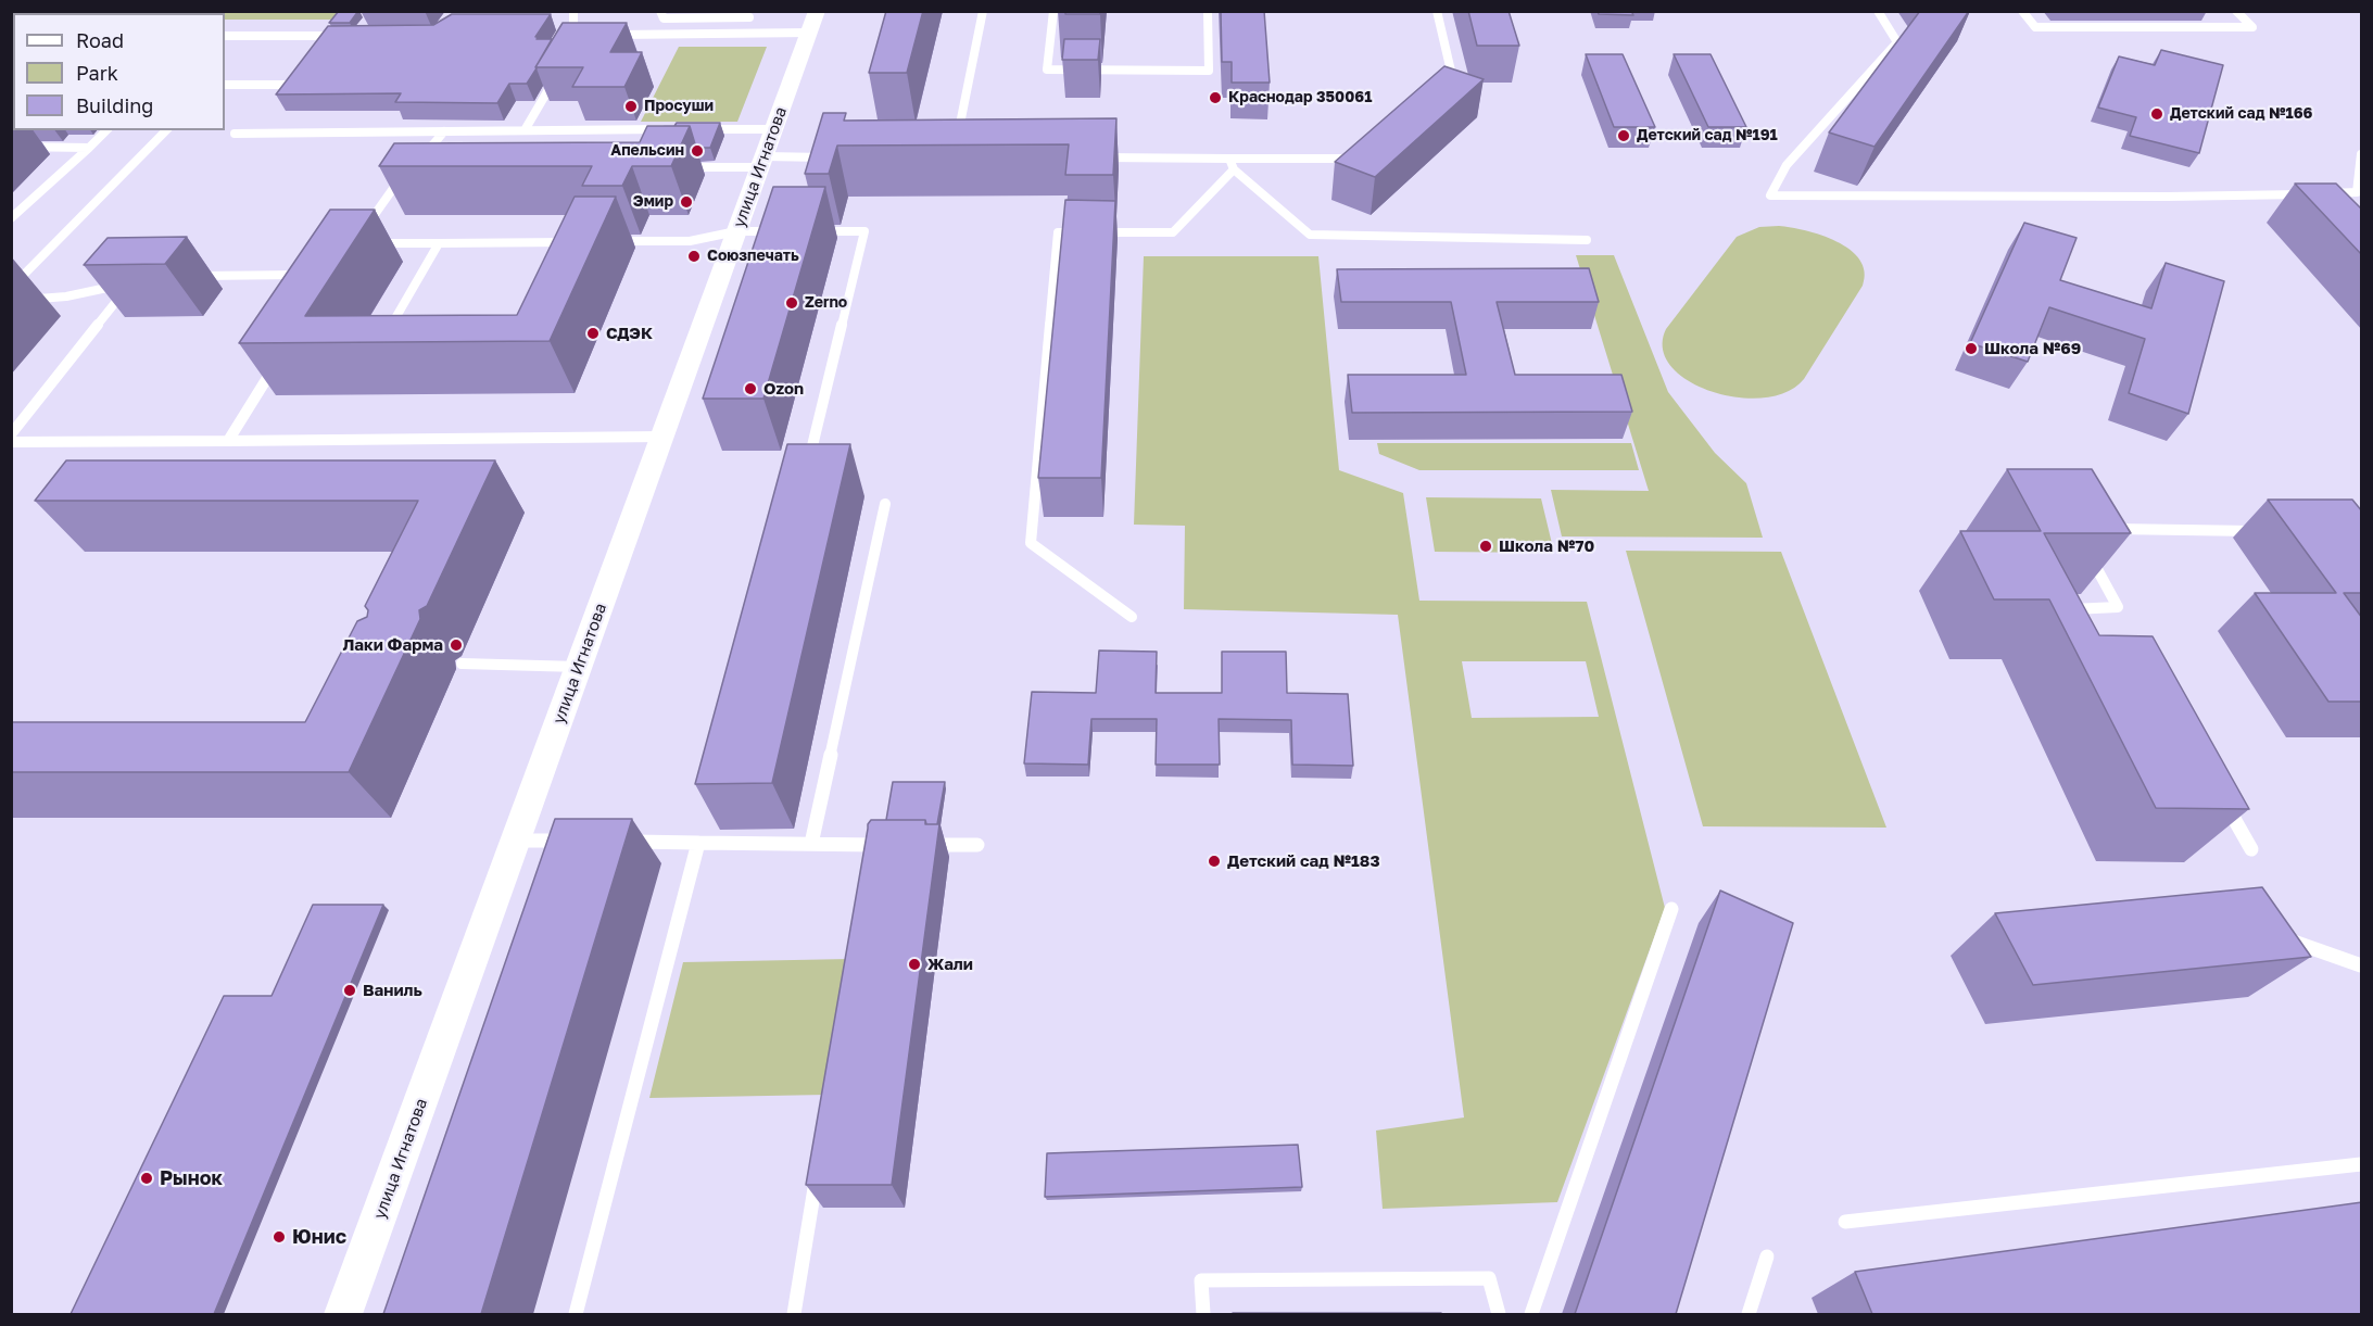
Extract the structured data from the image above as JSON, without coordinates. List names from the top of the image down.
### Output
{
  "streets": {
    "street": ["улица Игнатова"]
  },
  "places": [
    "Краснодар 350061",
    "Просуши",
    "Детский сад №166",
    "Детский сад №191",
    "Апельсин",
    "Эмир",
    "Союзпечать",
    "Zerno",
    "СДЭК",
    "Школа №69",
    "Ozon",
    "Школа №70",
    "Лаки Фарма",
    "Детский сад №183",
    "Жали",
    "Ваниль",
    "Рынок",
    "Юнис"
  ],
  "legend": ["Road", "Park", "Building"]
}
